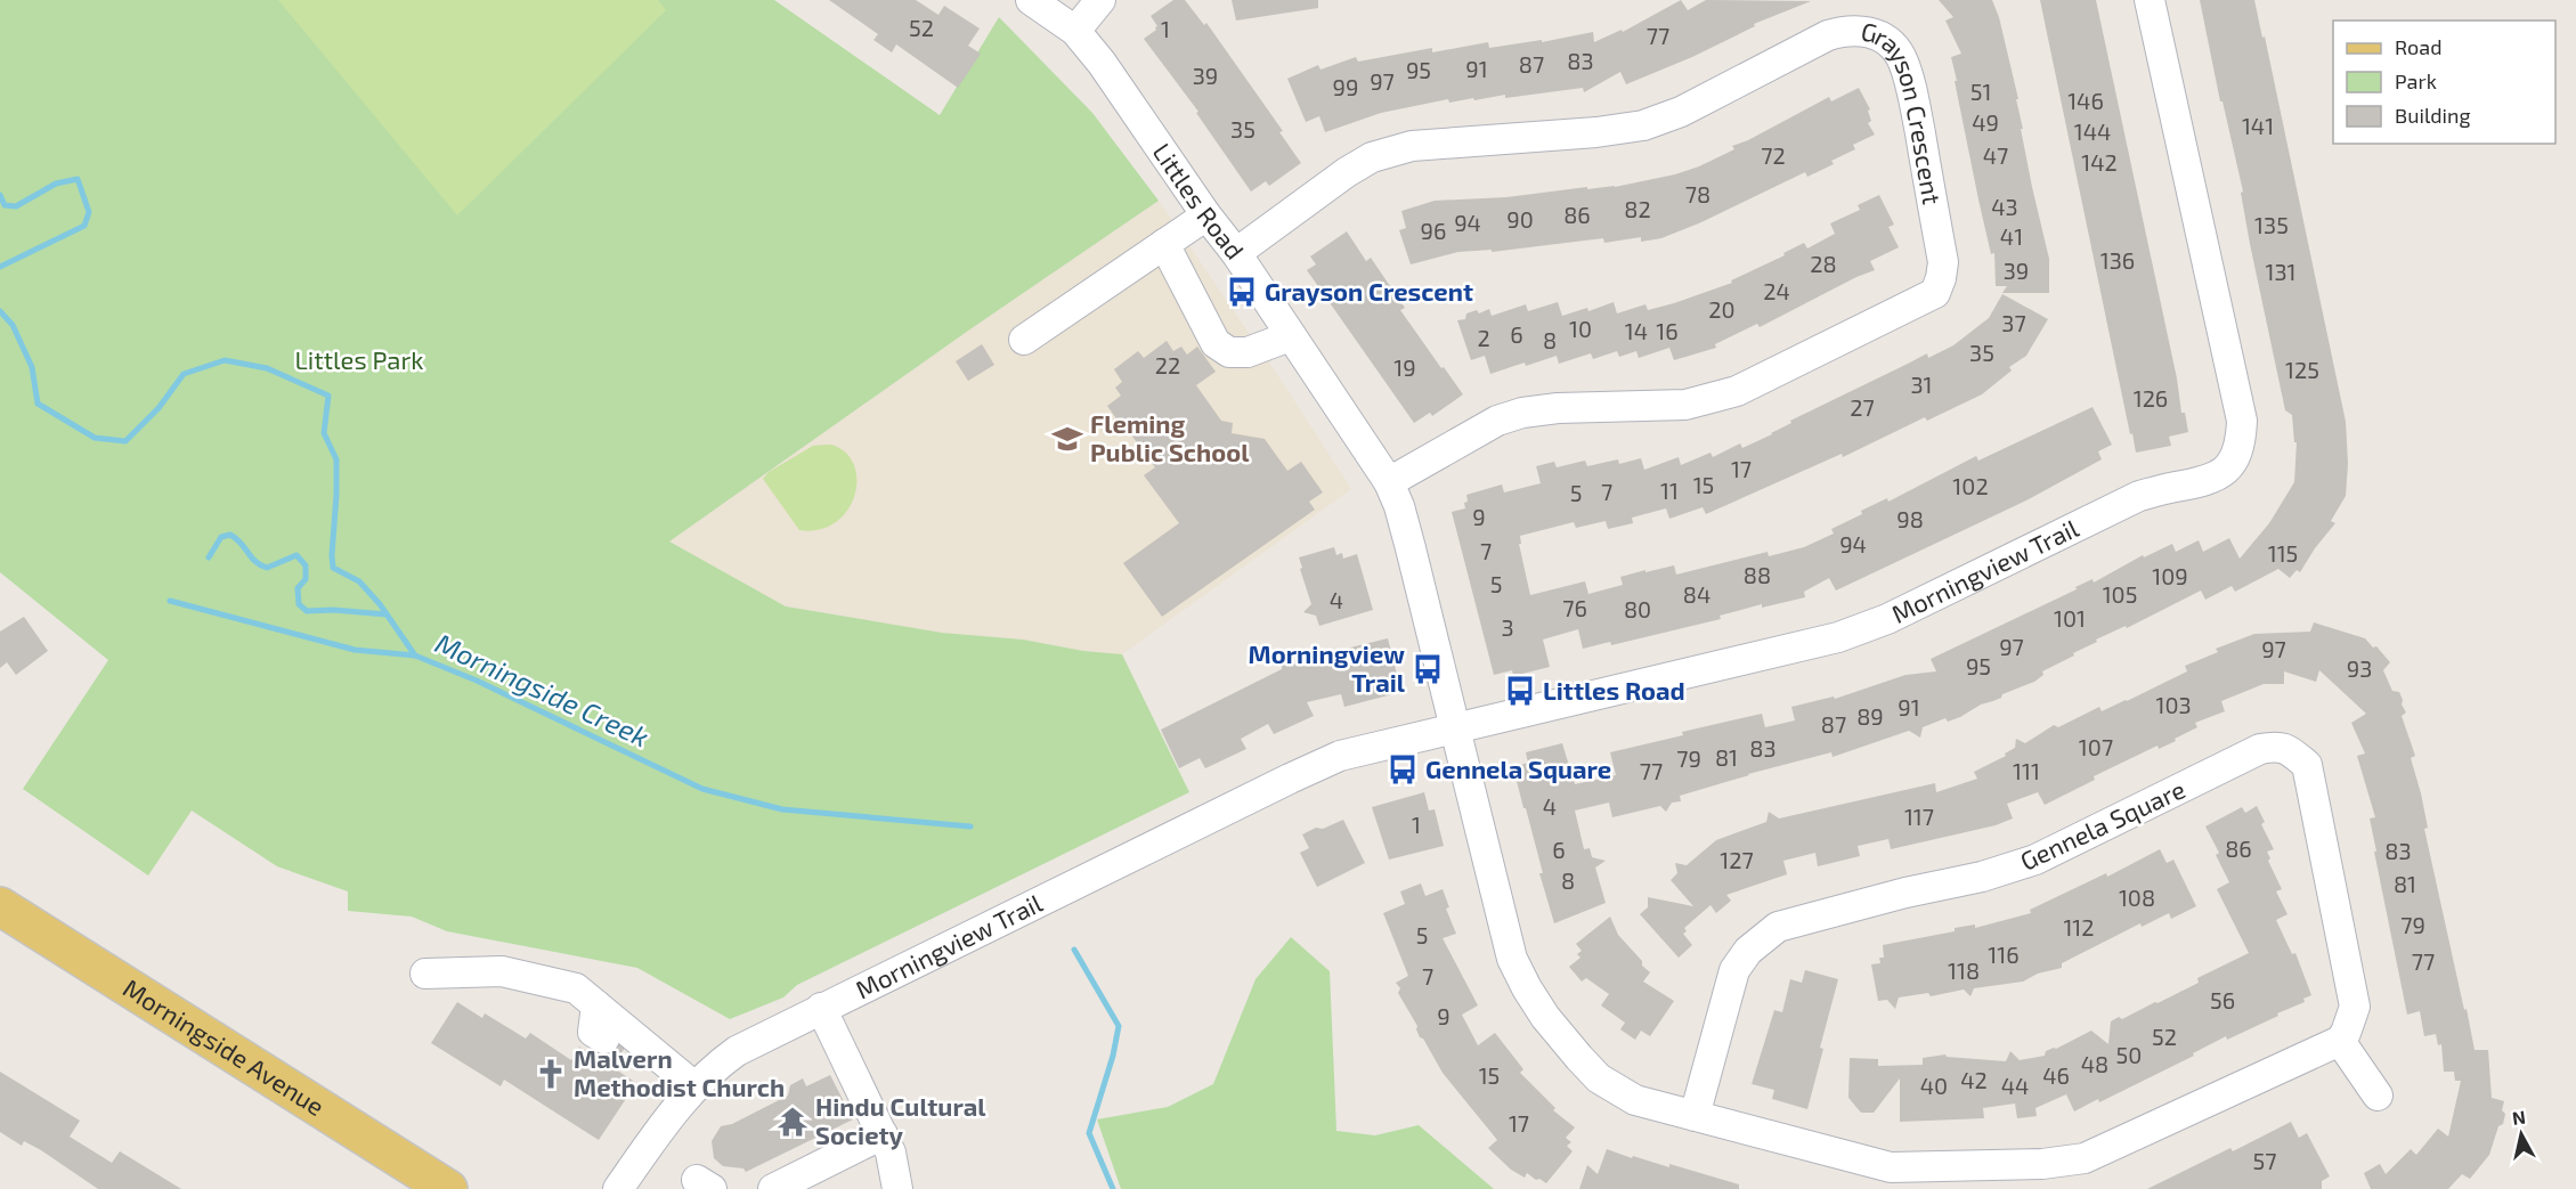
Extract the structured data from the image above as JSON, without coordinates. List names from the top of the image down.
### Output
{
  "streets": {
    "main road": ["Morningside Avenue"],
    "street": [
      "Grayson Crescent",
      "Littles Road",
      "Morningview Trail",
      "Gennela Square"
    ]
  },
  "crossings": [
    ["Grayson Crescent", "Littles Road"],
    ["Littles Road", "Morningview Trail"]
  ],
  "water": ["Morningside Creek"],
  "parks": ["Littles Park"],
  "places": {
    "bus stop": [
      "Grayson Crescent",
      "Morningview Trail",
      "Littles Road",
      "Gennela Square"
    ],
    "school or university": ["Fleming Public School"],
    "church": ["Malvern Methodist Church"],
    "temple": ["Hindu Cultural Society"]
  },
  "house_numbers": [
    "52",
    "1",
    "77",
    "83",
    "87",
    "91",
    "95",
    "39",
    "97",
    "99",
    "51",
    "146",
    "49",
    "141",
    "35",
    "144",
    "72",
    "47",
    "142",
    "78",
    "43",
    "82",
    "86",
    "90",
    "94",
    "135",
    "96",
    "41",
    "136",
    "28",
    "39",
    "131",
    "24",
    "20",
    "37",
    "10",
    "14",
    "16",
    "6",
    "2",
    "8",
    "35",
    "22",
    "19",
    "125",
    "31",
    "126",
    "27",
    "17",
    "15",
    "102",
    "11",
    "7",
    "5",
    "9",
    "98",
    "94",
    "7",
    "115",
    "88",
    "109",
    "5",
    "84",
    "105",
    "4",
    "76",
    "80",
    "101",
    "3",
    "97",
    "97",
    "95",
    "93",
    "103",
    "91",
    "89",
    "87",
    "107",
    "83",
    "81",
    "79",
    "77",
    "111",
    "4",
    "117",
    "1",
    "86",
    "6",
    "83",
    "127",
    "8",
    "81",
    "108",
    "79",
    "112",
    "5",
    "116",
    "77",
    "118",
    "7",
    "56",
    "9",
    "52",
    "50",
    "48",
    "15",
    "46",
    "42",
    "40",
    "44",
    "17",
    "57"
  ],
  "legend": ["Road", "Park", "Building"],
  "north": "top"
}
